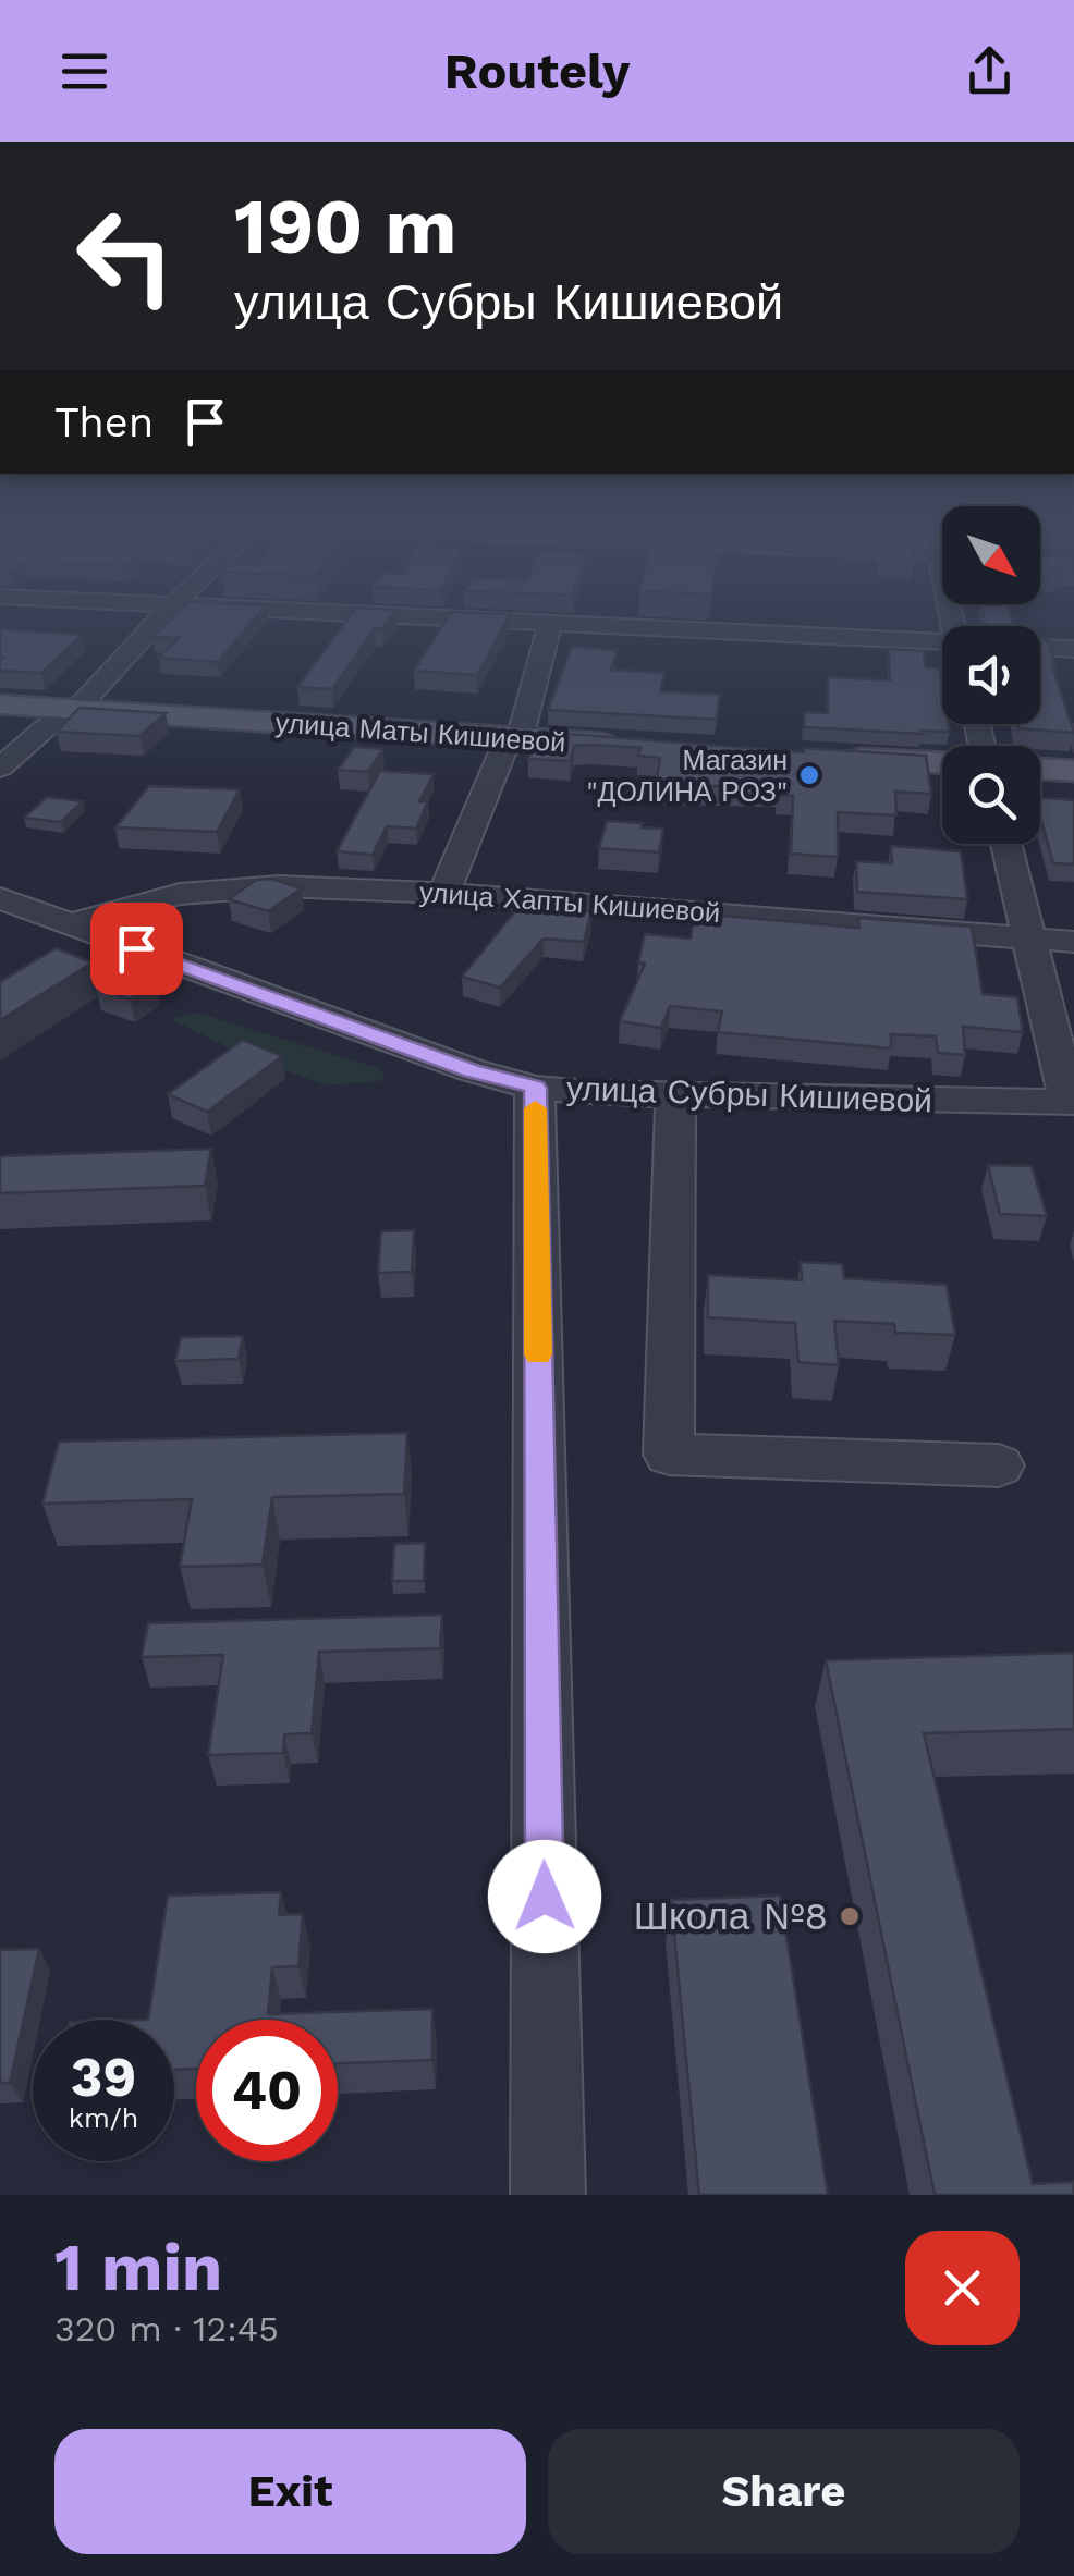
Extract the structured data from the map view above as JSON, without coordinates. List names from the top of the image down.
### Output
{
  "streets": {
    "main road": ["улица Маты Кишиевой"],
    "street": ["улица Хапты Кишиевой", "улица Субры Кишиевой"]
  },
  "crossings": [
    ["улица Хапты Кишиевой", "улица Субры Кишиевой"]
  ],
  "places": ["Магазин \"ДОЛИНА РОЗ\"", "Школа №8"],
  "north": "bottom right",
  "page": {
    "header": "Routely",
    "turn": ["190 m", "улица Субры Кишиевой"],
    "then": "Then",
    "speed": "39 km/h",
    "limit": "40",
    "heading": ["1 min", "320 m · 12:45"],
    "buttons": ["Exit", "Share"]
  }
}
